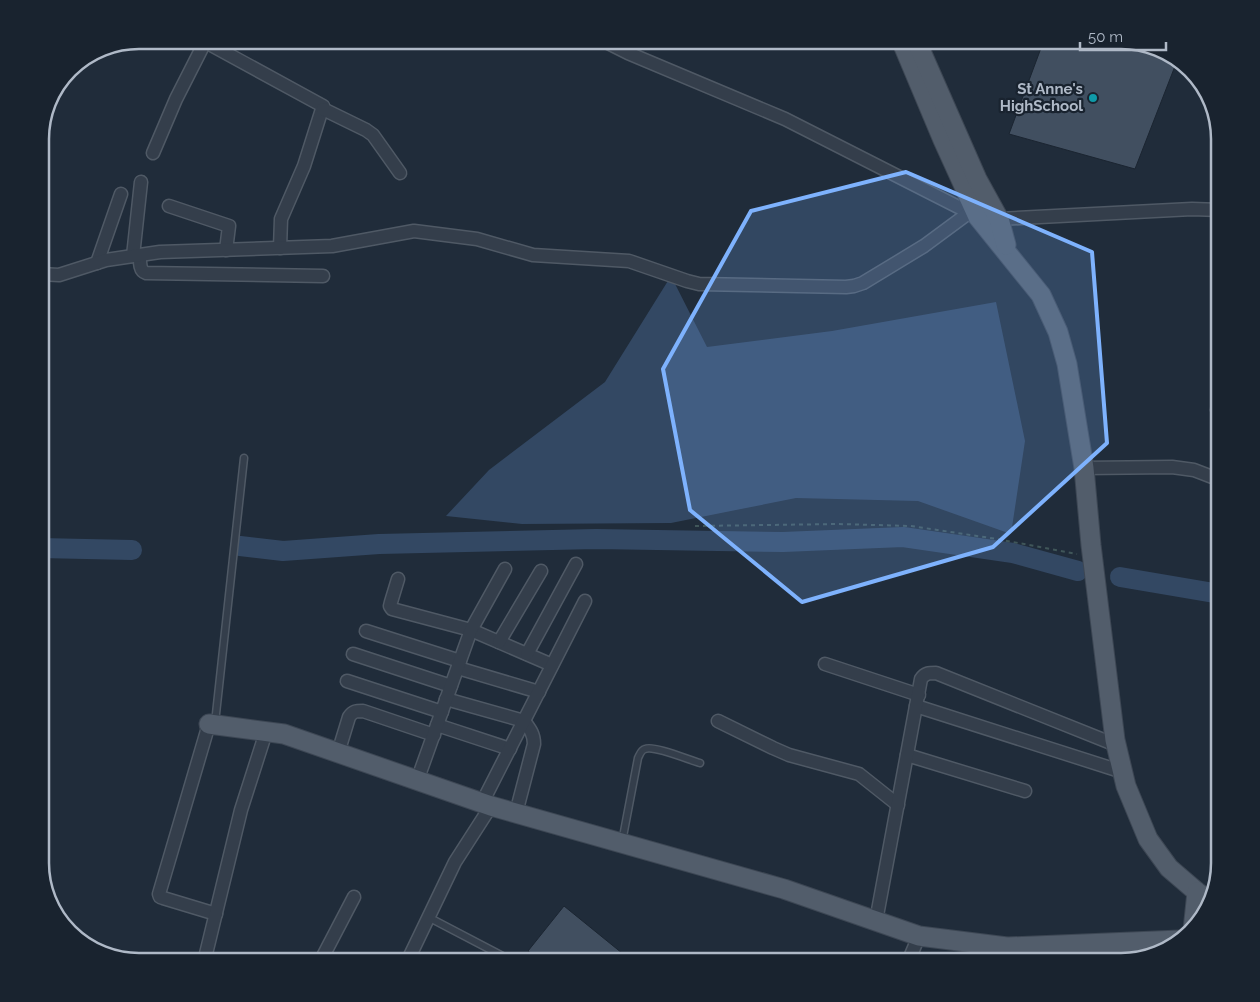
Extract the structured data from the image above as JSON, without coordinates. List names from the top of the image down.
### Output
{
  "places": ["St Anne's HighSchool"],
  "scale_bar": "50 m"
}
